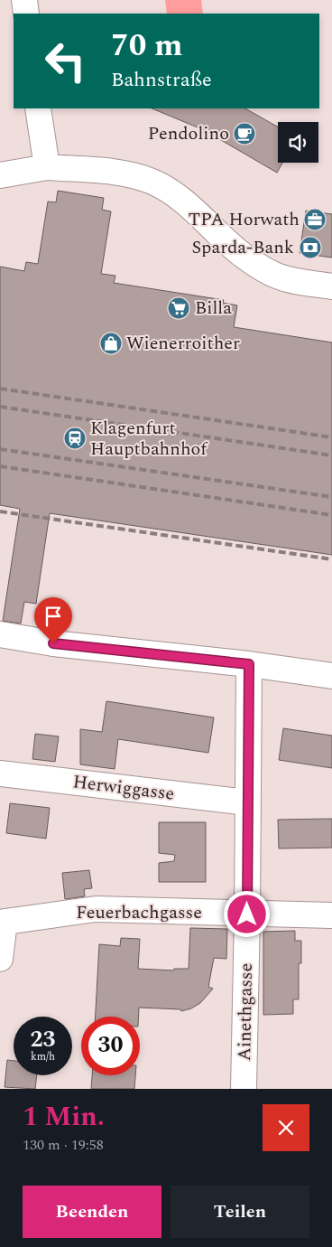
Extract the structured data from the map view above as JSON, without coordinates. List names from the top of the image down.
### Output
{
  "streets": {
    "street": ["Herwiggasse", "Feuerbachgasse", "Ainethgasse"]
  },
  "crossings": [
    ["Herwiggasse", "Ainethgasse"],
    ["Feuerbachgasse", "Ainethgasse"]
  ],
  "places": {
    "cafe": ["Pendolino"],
    "office": ["TPA Horwath"],
    "bank": ["Sparda-Bank"],
    "supermarket": ["Billa"],
    "shop": ["Wienerroither"],
    "station": ["Klagenfurt Hauptbahnhof"]
  },
  "page": {
    "turn": ["70 m", "Bahnstraße"],
    "speed": "23 km/h",
    "limit": "30",
    "heading": ["1 Min.", "130 m · 19:58"],
    "buttons": ["Beenden", "Teilen"]
  }
}
